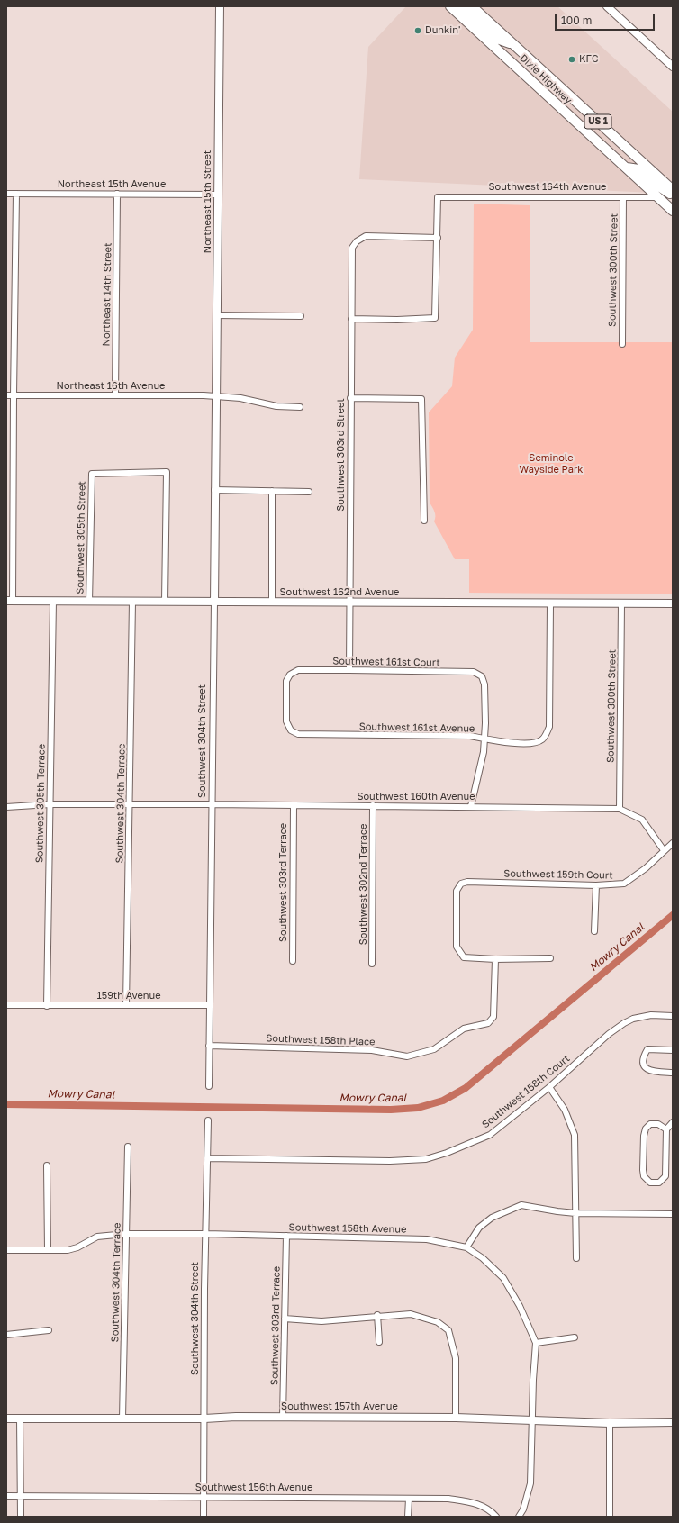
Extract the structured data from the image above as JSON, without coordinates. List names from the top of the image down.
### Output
{
  "streets": {
    "highway": ["Dixie Highway", "US 1"],
    "street": [
      "Northeast 15th Avenue",
      "Southwest 164th Avenue",
      "Northeast 15th Street",
      "Southwest 300th Street",
      "Northeast 14th Street",
      "Northeast 16th Avenue",
      "Southwest 303rd Street",
      "Southwest 305th Street",
      "Southwest 162nd Avenue",
      "Southwest 161st Court",
      "Southwest 161st Avenue",
      "Southwest 304th Street",
      "Southwest 160th Avenue",
      "Southwest 305th Terrace",
      "Southwest 304th Terrace",
      "Southwest 159th Court",
      "Southwest 303rd Terrace",
      "Southwest 302nd Terrace",
      "159th Avenue",
      "Southwest 158th Place",
      "Southwest 158th Court",
      "Southwest 158th Avenue",
      "Southwest 157th Avenue",
      "Southwest 156th Avenue"
    ]
  },
  "crossings": [
    ["Dixie Highway", "US 1"],
    ["US 1", "Southwest 164th Avenue"],
    ["Northeast 15th Avenue", "Northeast 15th Street"],
    ["Northeast 15th Avenue", "Northeast 14th Street"],
    ["Southwest 164th Avenue", "Southwest 300th Street"],
    ["Southwest 164th Avenue", "Southwest 303rd Street"],
    ["Northeast 15th Street", "Northeast 16th Avenue"],
    ["Northeast 15th Street", "Southwest 304th Street"],
    ["Southwest 300th Street", "Southwest 162nd Avenue"],
    ["Southwest 300th Street", "Southwest 160th Avenue"],
    ["Northeast 14th Street", "Northeast 16th Avenue"],
    ["Northeast 16th Avenue", "Southwest 304th Street"],
    ["Southwest 303rd Street", "Southwest 162nd Avenue"],
    ["Southwest 303rd Street", "Southwest 161st Court"],
    ["Southwest 305th Street", "Southwest 162nd Avenue"],
    ["Southwest 162nd Avenue", "Southwest 161st Avenue"],
    ["Southwest 162nd Avenue", "Southwest 304th Street"],
    ["Southwest 162nd Avenue", "Southwest 305th Terrace"],
    ["Southwest 162nd Avenue", "Southwest 304th Terrace"],
    ["Southwest 161st Court", "Southwest 161st Avenue"],
    ["Southwest 304th Street", "Southwest 160th Avenue"],
    ["Southwest 304th Street", "159th Avenue"],
    ["Southwest 304th Street", "Southwest 158th Place"],
    ["Southwest 304th Street", "Southwest 158th Court"],
    ["Southwest 304th Street", "Southwest 158th Avenue"],
    ["Southwest 304th Street", "Southwest 157th Avenue"],
    ["Southwest 304th Street", "Southwest 156th Avenue"],
    ["Southwest 160th Avenue", "Southwest 305th Terrace"],
    ["Southwest 160th Avenue", "Southwest 304th Terrace"],
    ["Southwest 160th Avenue", "Southwest 303rd Terrace"],
    ["Southwest 160th Avenue", "Southwest 302nd Terrace"],
    ["Southwest 305th Terrace", "159th Avenue"],
    ["Southwest 304th Terrace", "159th Avenue"],
    ["Southwest 304th Terrace", "Southwest 158th Avenue"],
    ["Southwest 304th Terrace", "Southwest 157th Avenue"],
    ["Southwest 159th Court", "Southwest 158th Place"],
    ["Southwest 303rd Terrace", "Southwest 158th Avenue"],
    ["Southwest 303rd Terrace", "Southwest 157th Avenue"]
  ],
  "water": ["Mowry Canal"],
  "parks": ["Seminole Wayside Park"],
  "places": ["Dunkin'", "KFC"],
  "scale_bar": "100 m"
}
